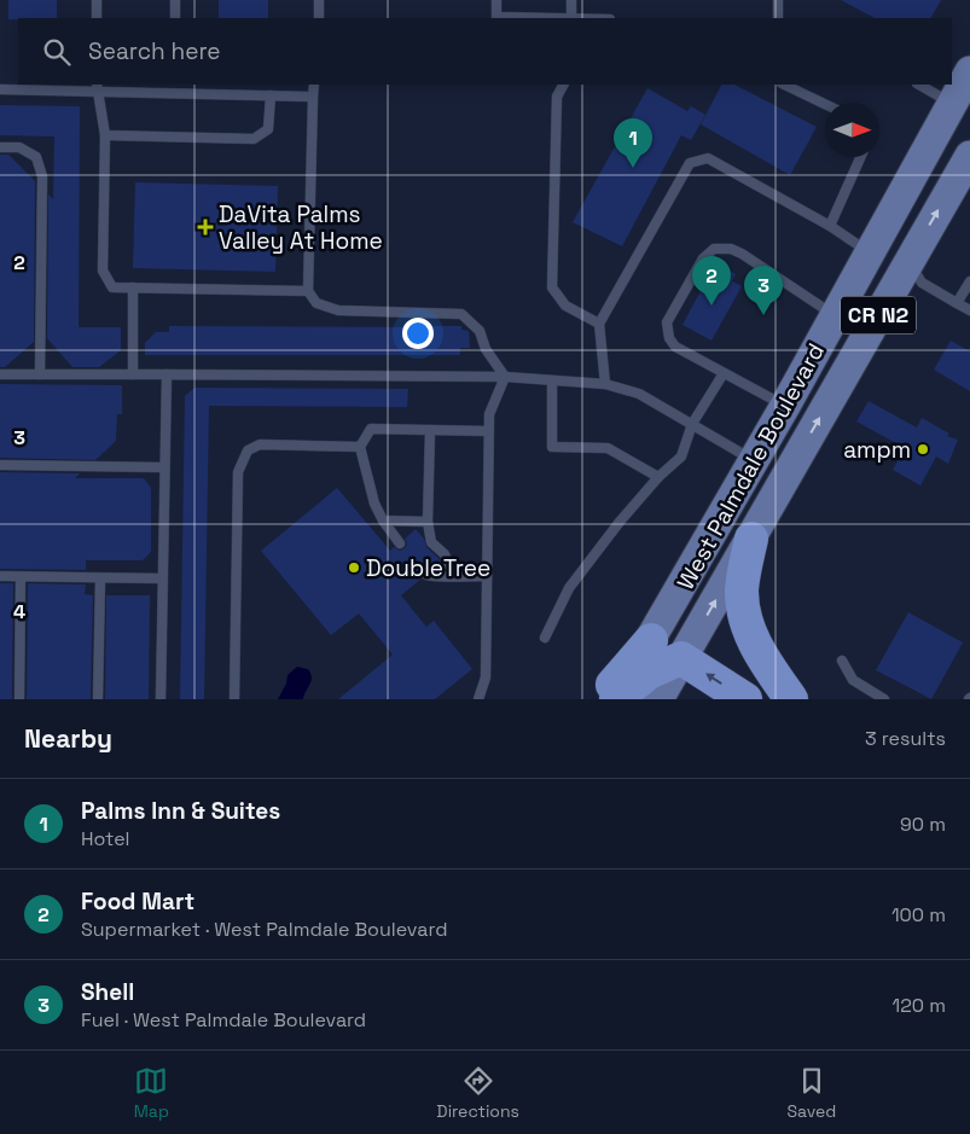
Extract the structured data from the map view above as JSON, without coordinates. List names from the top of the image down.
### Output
{
  "streets": {
    "main road": ["CR N2", "West Palmdale Boulevard"]
  },
  "crossings": [
    ["CR N2", "West Palmdale Boulevard"]
  ],
  "places": {
    "health": ["DaVita Palms Valley At Home"],
    "other": ["ampm", "DoubleTree"]
  },
  "north": "right",
  "page": {
    "search": "Search here",
    "pins": ["1", "2", "3"],
    "heading": ["Nearby", "3 results"],
    "list": [
      {
        "mark": "1",
        "name": "Palms Inn & Suites",
        "note": "Hotel",
        "value": "90 m"
      },
      {
        "mark": "2",
        "name": "Food Mart",
        "note": "Supermarket · West Palmdale Boulevard",
        "value": "100 m"
      },
      {
        "mark": "3",
        "name": "Shell",
        "note": "Fuel · West Palmdale Boulevard",
        "value": "120 m"
      }
    ],
    "nav": ["Map", "Directions", "Saved"]
  },
  "grid": {
    "rows": ["2", "3", "4"]
  }
}
